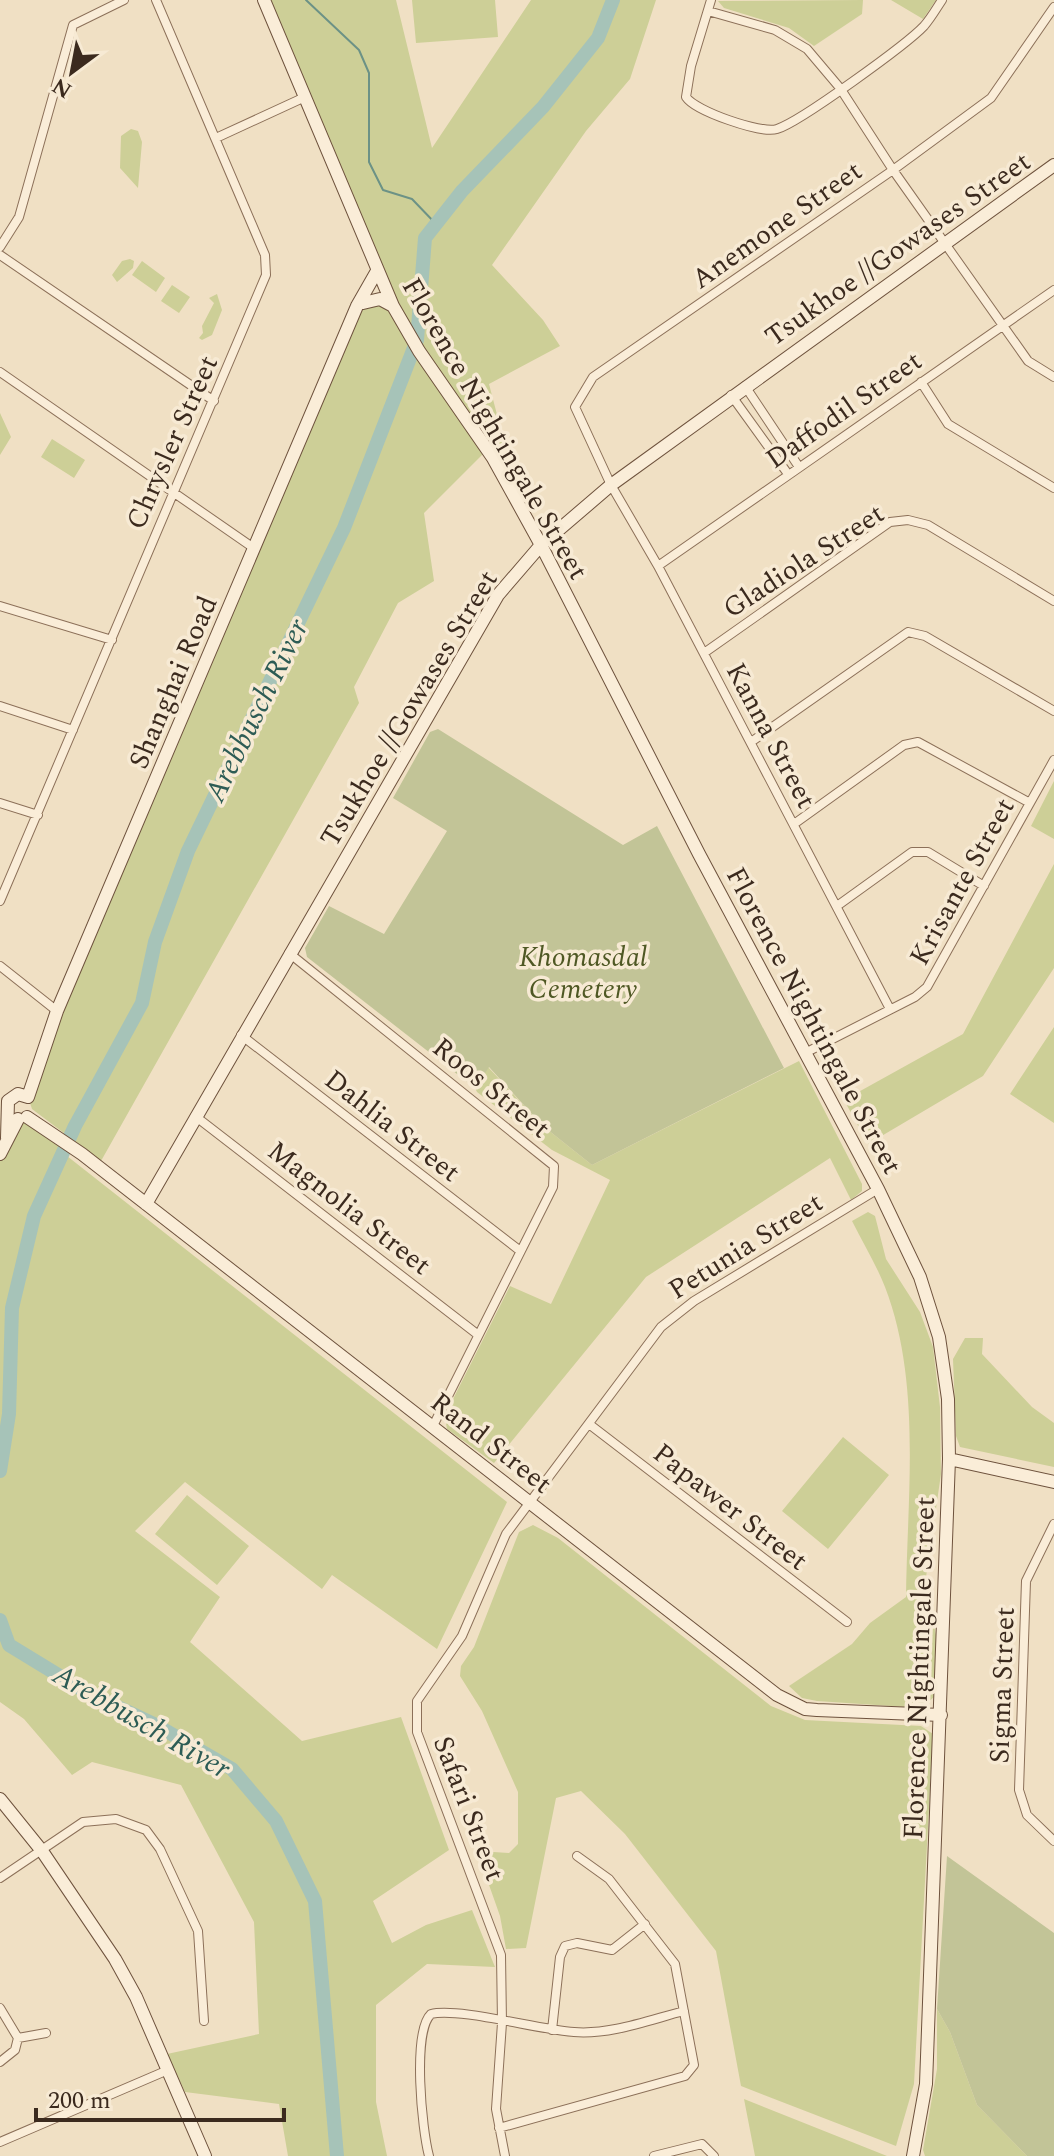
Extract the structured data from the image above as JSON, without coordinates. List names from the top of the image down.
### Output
{
  "streets": {
    "street": [
      "Anemone Street",
      "Tsukhoe //Gowases Street",
      "Daffodil Street",
      "Florence Nightingale Street",
      "Chrysler Street",
      "Gladiola Street",
      "Shanghai Road",
      "Kanna Street",
      "Krisante Street",
      "Roos Street",
      "Dahlia Street",
      "Magnolia Street",
      "Petunia Street",
      "Rand Street",
      "Papawer Street",
      "Sigma Street",
      "Safari Street"
    ]
  },
  "crossings": [
    ["Anemone Street", "Tsukhoe //Gowases Street"],
    ["Anemone Street", "Kanna Street"],
    ["Tsukhoe //Gowases Street", "Florence Nightingale Street"],
    ["Tsukhoe //Gowases Street", "Kanna Street"],
    ["Tsukhoe //Gowases Street", "Roos Street"],
    ["Tsukhoe //Gowases Street", "Dahlia Street"],
    ["Tsukhoe //Gowases Street", "Magnolia Street"],
    ["Tsukhoe //Gowases Street", "Rand Street"],
    ["Daffodil Street", "Kanna Street"],
    ["Florence Nightingale Street", "Shanghai Road"],
    ["Florence Nightingale Street", "Krisante Street"],
    ["Florence Nightingale Street", "Petunia Street"],
    ["Florence Nightingale Street", "Rand Street"],
    ["Gladiola Street", "Kanna Street"],
    ["Shanghai Road", "Rand Street"],
    ["Kanna Street", "Krisante Street"],
    ["Roos Street", "Dahlia Street"],
    ["Roos Street", "Magnolia Street"],
    ["Roos Street", "Rand Street"],
    ["Petunia Street", "Rand Street"],
    ["Petunia Street", "Papawer Street"],
    ["Petunia Street", "Safari Street"],
    ["Rand Street", "Safari Street"]
  ],
  "water": ["Arebbusch River"],
  "parks": ["Khomasdal Cemetery"],
  "scale_bar": "200 m",
  "north": "bottom left"
}
